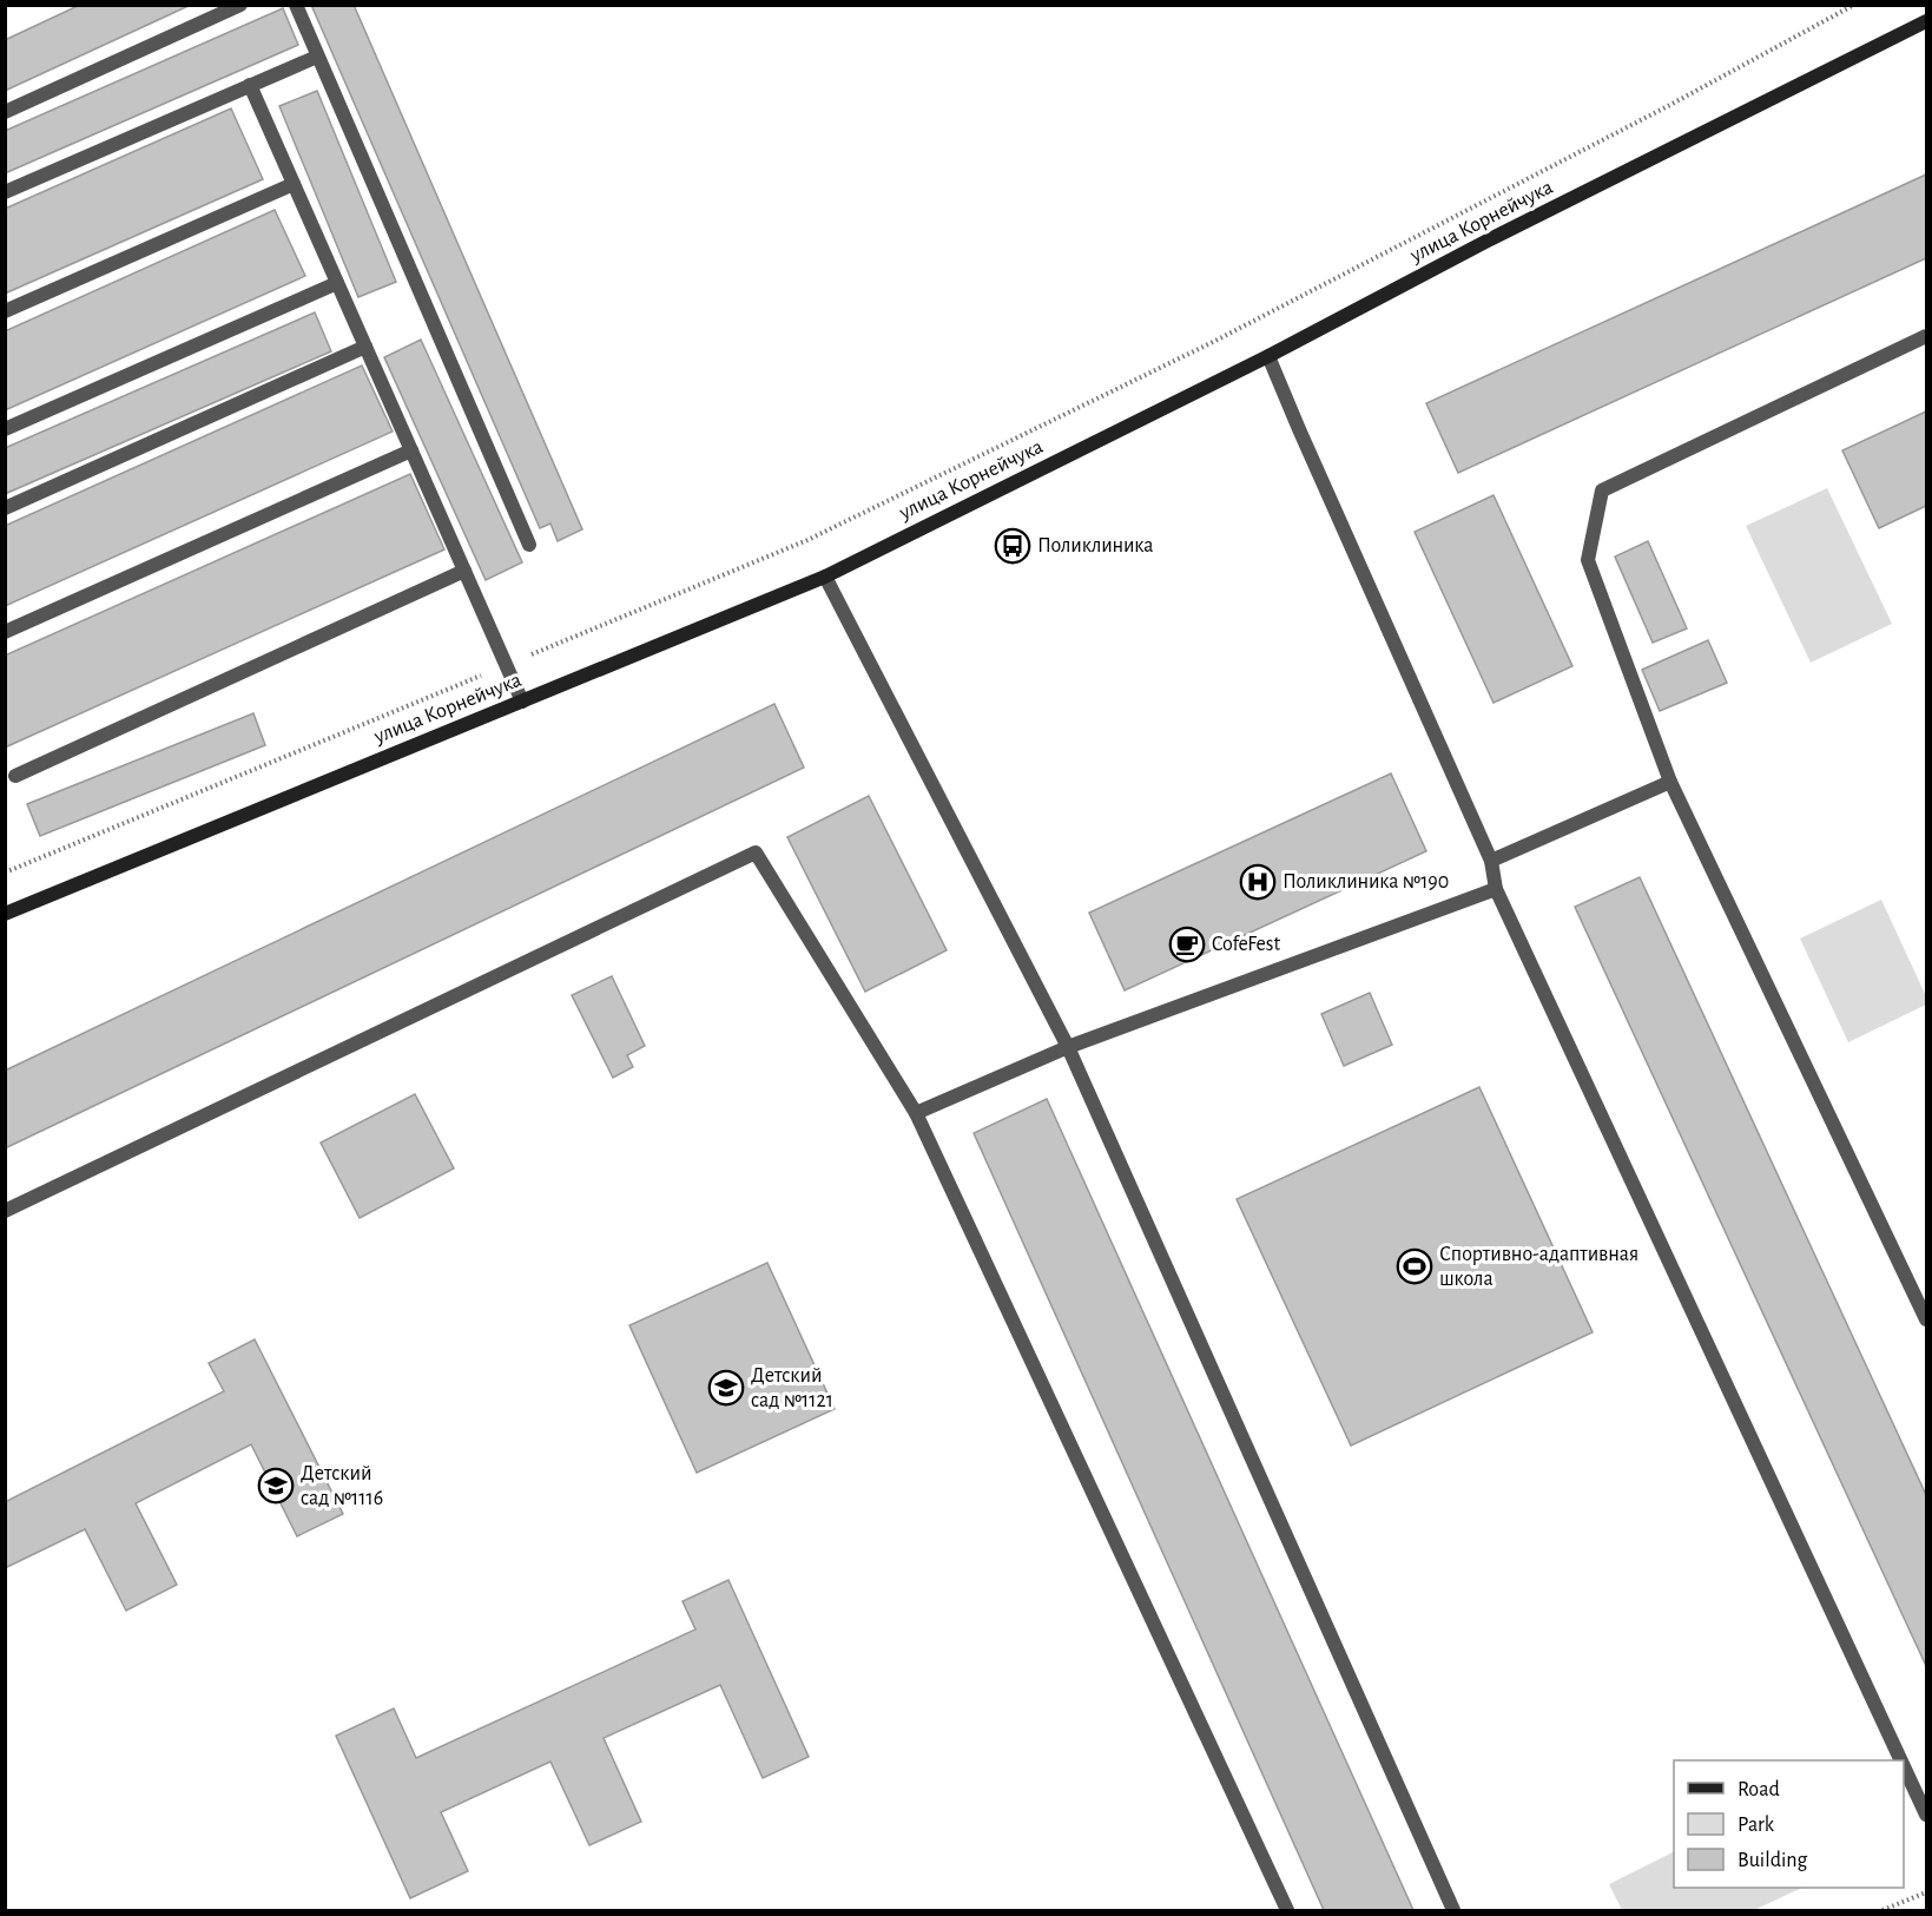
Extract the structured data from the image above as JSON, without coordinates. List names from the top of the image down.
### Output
{
  "streets": {
    "street": ["улица Корнейчука"]
  },
  "places": {
    "bus stop": ["Поликлиника"],
    "hospital": ["Поликлиника №190"],
    "cafe": ["CofeFest"],
    "sports": ["Спортивно-адаптивная школа"],
    "school or university": ["Детский сад №1121", "Детский сад №1116"]
  },
  "legend": ["Road", "Park", "Building"]
}
